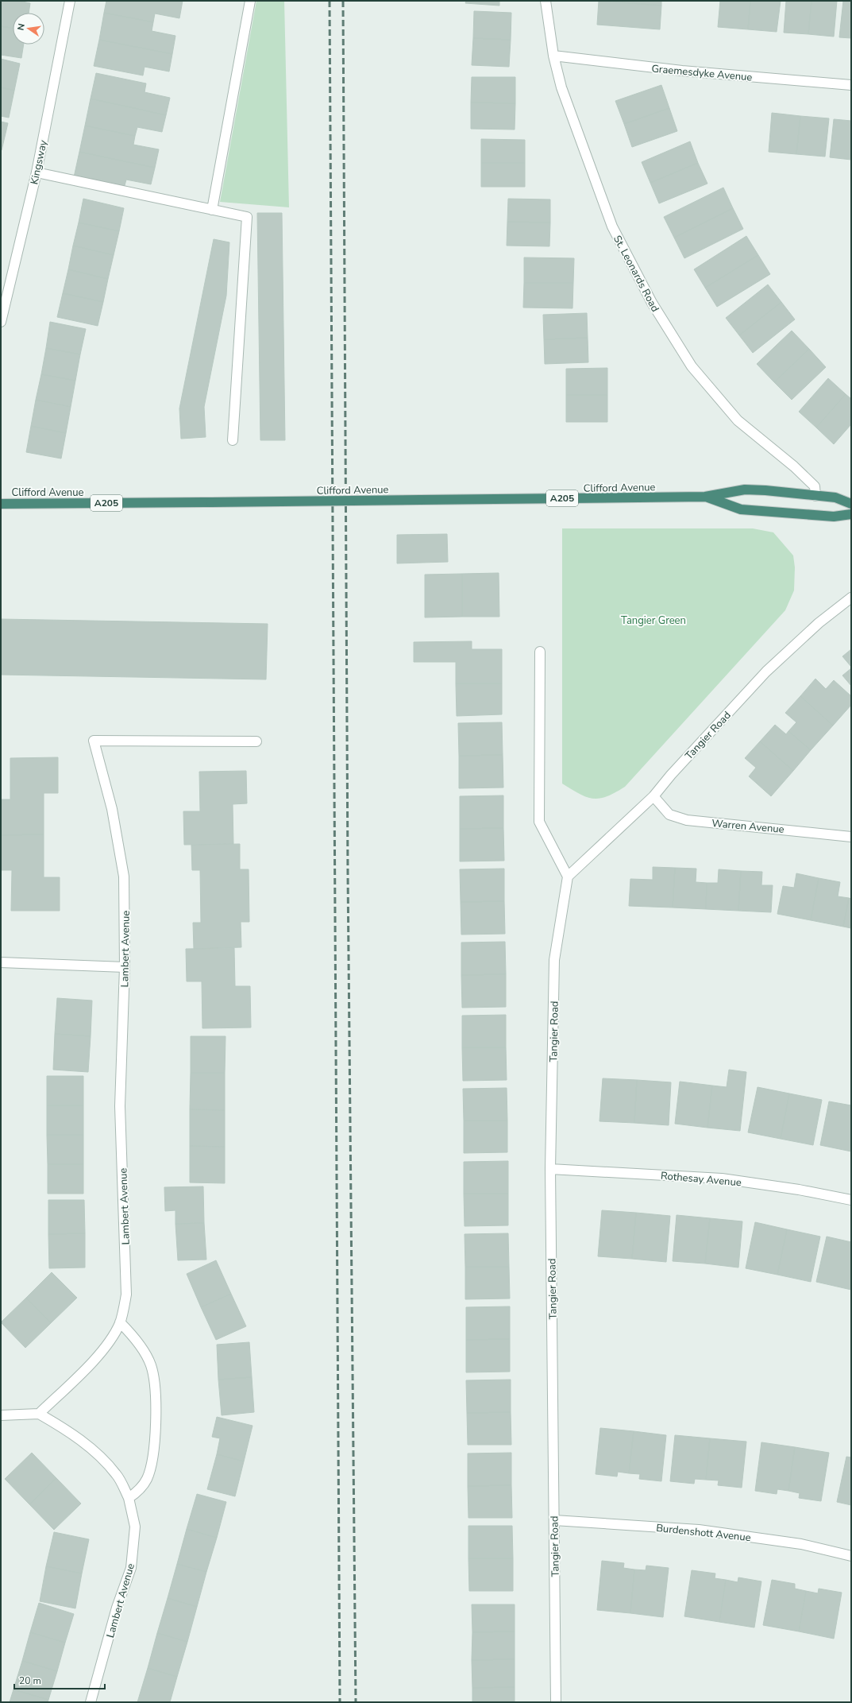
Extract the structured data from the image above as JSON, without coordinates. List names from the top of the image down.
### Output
{
  "streets": {
    "highway": ["Clifford Avenue", "A205"],
    "street": [
      "Graemesdyke Avenue",
      "Kingsway",
      "St. Leonards Road",
      "Tangier Road",
      "Warren Avenue",
      "Lambert Avenue",
      "Rothesay Avenue",
      "Burdenshott Avenue"
    ]
  },
  "crossings": [
    ["Graemesdyke Avenue", "St. Leonards Road"],
    ["St. Leonards Road", "Clifford Avenue"],
    ["Tangier Road", "Warren Avenue"],
    ["Tangier Road", "Rothesay Avenue"],
    ["Tangier Road", "Burdenshott Avenue"]
  ],
  "parks": ["Tangier Green"],
  "scale_bar": "20 m",
  "north": "left"
}
